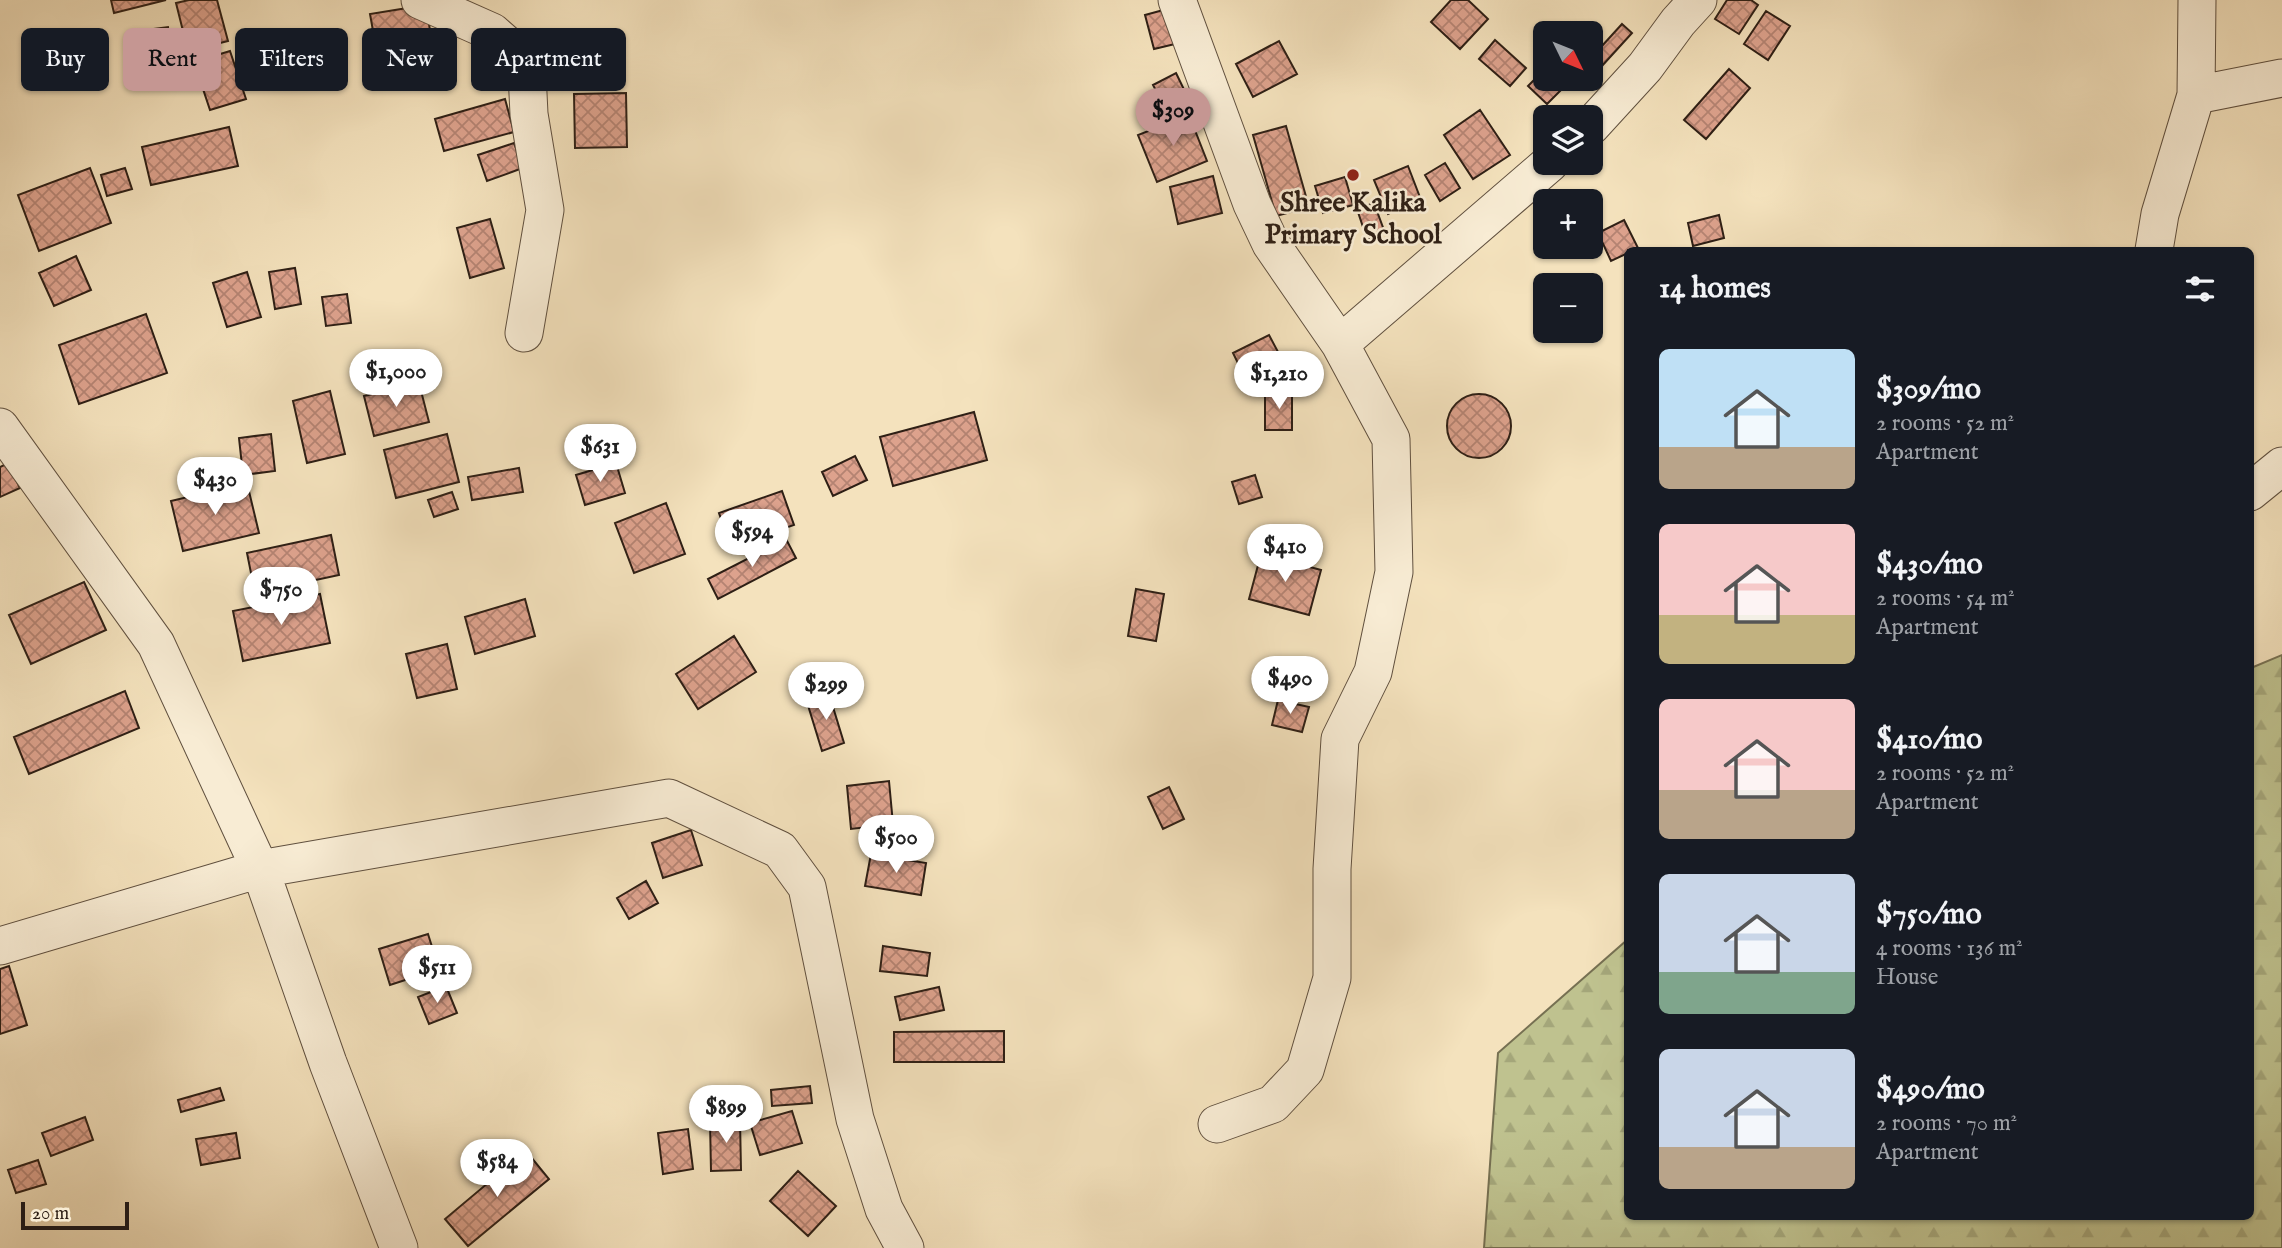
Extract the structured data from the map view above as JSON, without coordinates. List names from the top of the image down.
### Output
{
  "places": ["Shree Kalika Primary School"],
  "scale_bar": "20 m",
  "north": "bottom right",
  "page": {
    "map_buttons": ["+", "−"],
    "chip": [
      "Buy",
      "Rent",
      "Filters",
      "New",
      "Apartment"
    ],
    "price": [
      "$309",
      "$1,000",
      "$1,210",
      "$631",
      "$430",
      "$594",
      "$410",
      "$750",
      "$490",
      "$299",
      "$500",
      "$511",
      "$899",
      "$584"
    ],
    "heading": "14 homes",
    "list": [
      {
        "name": "$309/mo",
        "note": "2 rooms · 52 m² · Apartment"
      },
      {
        "name": "$430/mo",
        "note": "2 rooms · 54 m² · Apartment"
      },
      {
        "name": "$410/mo",
        "note": "2 rooms · 52 m² · Apartment"
      },
      {
        "name": "$750/mo",
        "note": "4 rooms · 136 m² · House"
      },
      {
        "name": "$490/mo",
        "note": "2 rooms · 70 m² · Apartment"
      }
    ],
    "scale": "20 m"
  }
}
